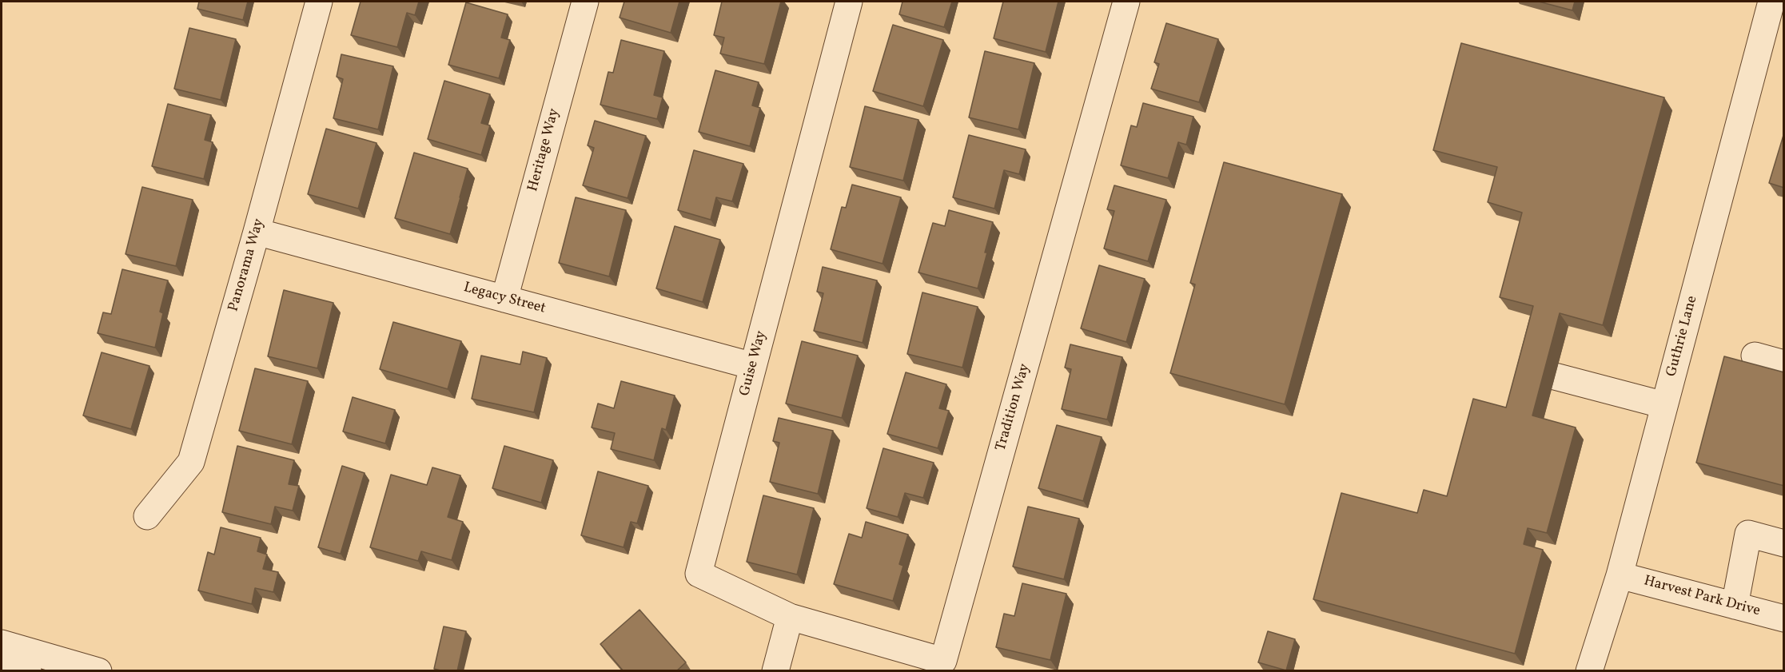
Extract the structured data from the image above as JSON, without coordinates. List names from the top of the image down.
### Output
{
  "streets": {
    "street": [
      "Heritage Way",
      "Panorama Way",
      "Legacy Street",
      "Guthrie Lane",
      "Guise Way",
      "Tradition Way",
      "Harvest Park Drive"
    ]
  },
  "crossings": [
    ["Heritage Way", "Legacy Street"],
    ["Panorama Way", "Legacy Street"],
    ["Legacy Street", "Guise Way"],
    ["Guthrie Lane", "Harvest Park Drive"],
    ["Guise Way", "Tradition Way"]
  ]
}
